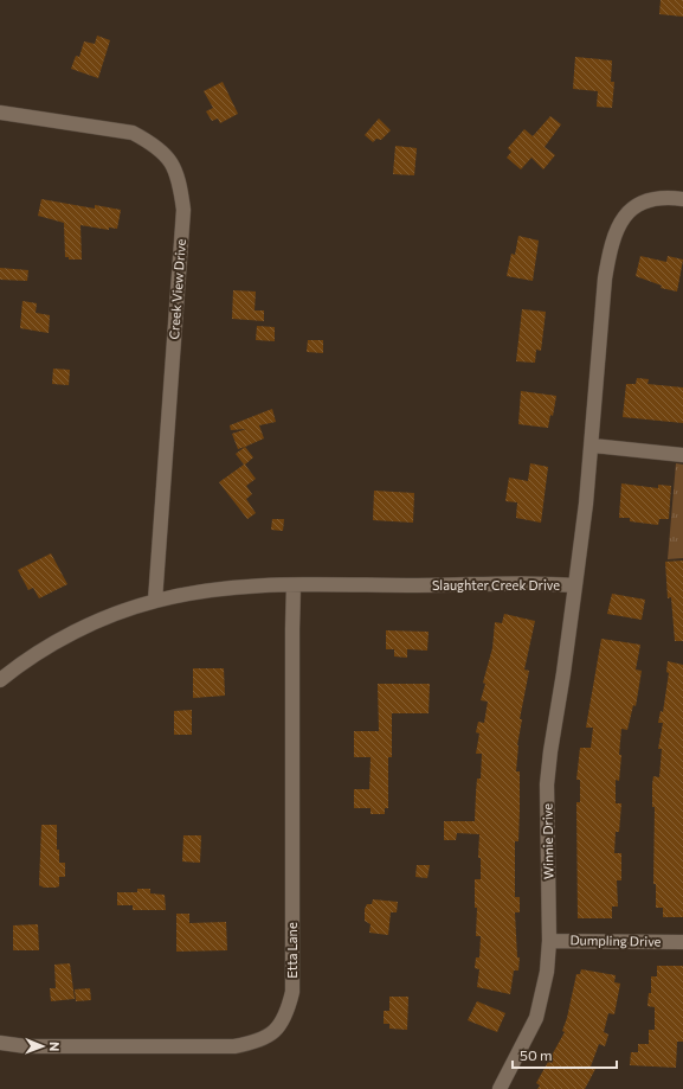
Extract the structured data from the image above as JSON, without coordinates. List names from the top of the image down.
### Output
{
  "streets": {
    "street": [
      "Creek View Drive",
      "Slaughter Creek Drive",
      "Winnie Drive",
      "Dumpling Drive",
      "Etta Lane"
    ]
  },
  "crossings": [
    ["Creek View Drive", "Slaughter Creek Drive"],
    ["Slaughter Creek Drive", "Winnie Drive"],
    ["Slaughter Creek Drive", "Etta Lane"],
    ["Winnie Drive", "Dumpling Drive"]
  ],
  "scale_bar": "50 m",
  "north": "right"
}
